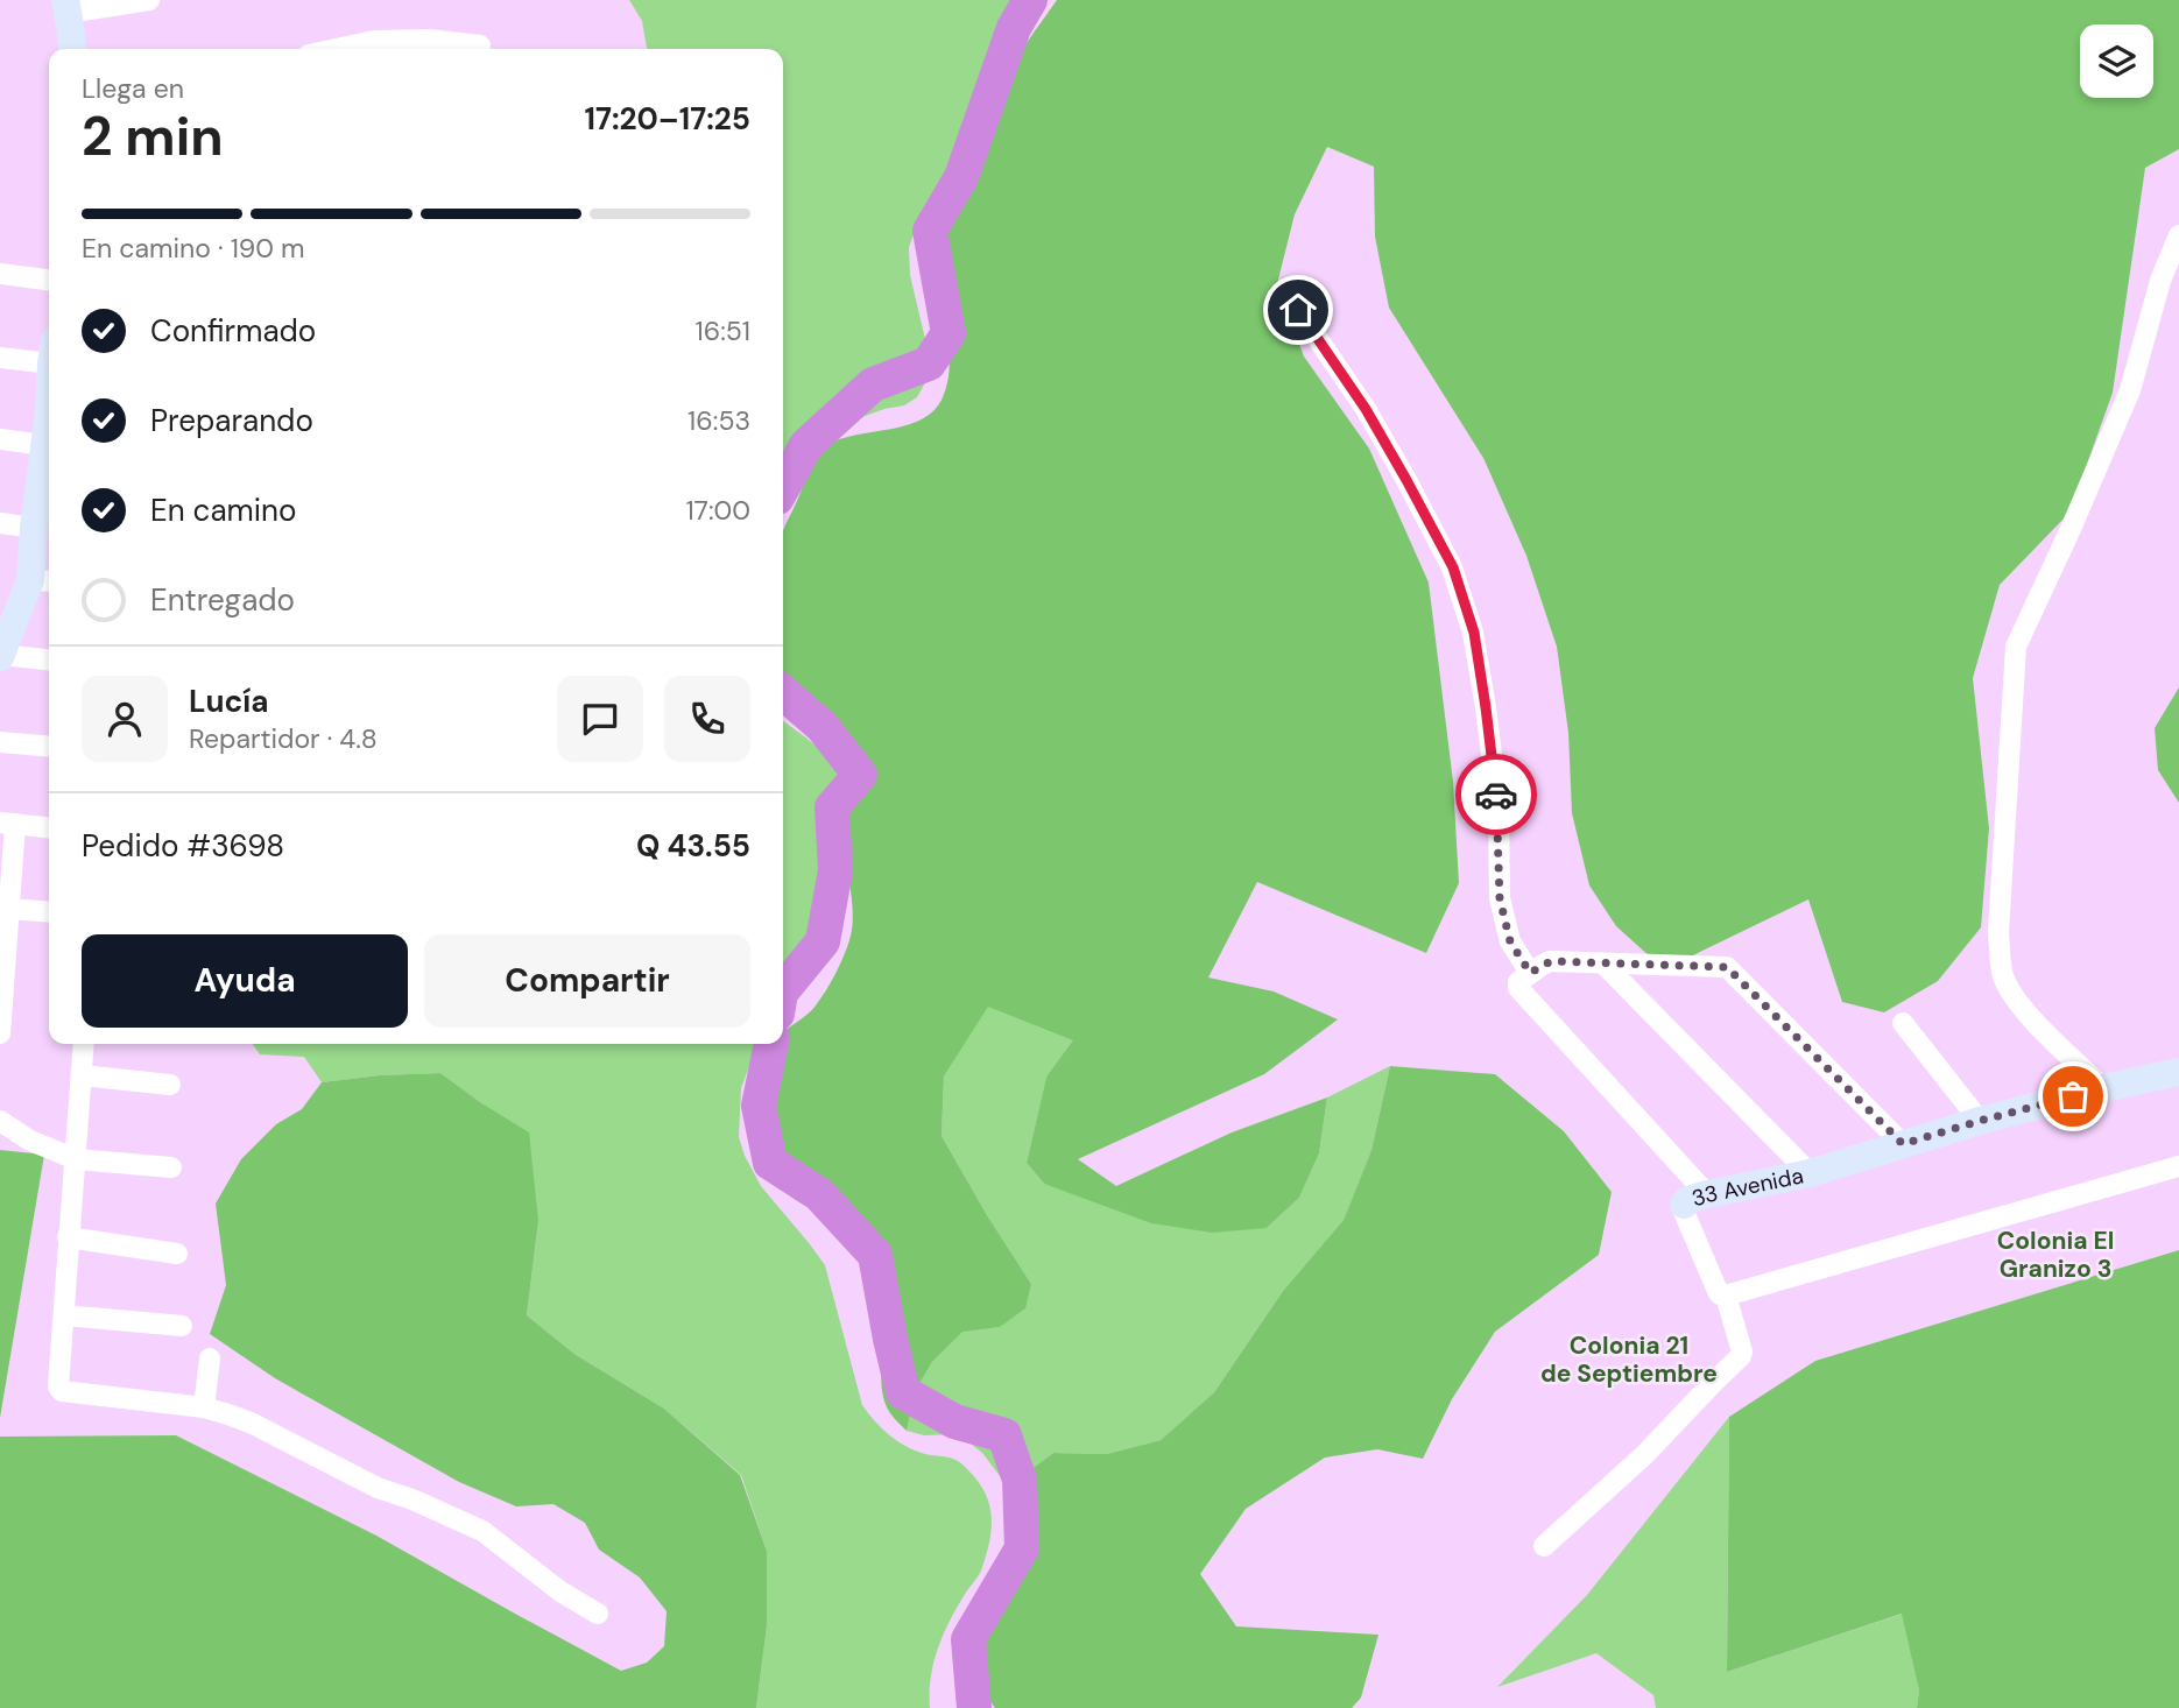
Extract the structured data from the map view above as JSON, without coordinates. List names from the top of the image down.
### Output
{
  "streets": {
    "street": ["33 Avenida"]
  },
  "districts": ["Colonia El Granizo 3", "Colonia 21 de Septiembre"],
  "page": {
    "heading": ["2 min", "Llega en", "17:20–17:25"],
    "panel": [
      "Lucía",
      "Repartidor · 4.8",
      "Pedido #3698",
      "Q 43.55"
    ],
    "bar": "En camino · 190 m",
    "list": [
      ["Confirmado", "16:51"],
      ["Preparando", "16:53"],
      ["En camino", "17:00"],
      "Entregado"
    ],
    "buttons": ["Ayuda", "Compartir"]
  }
}
